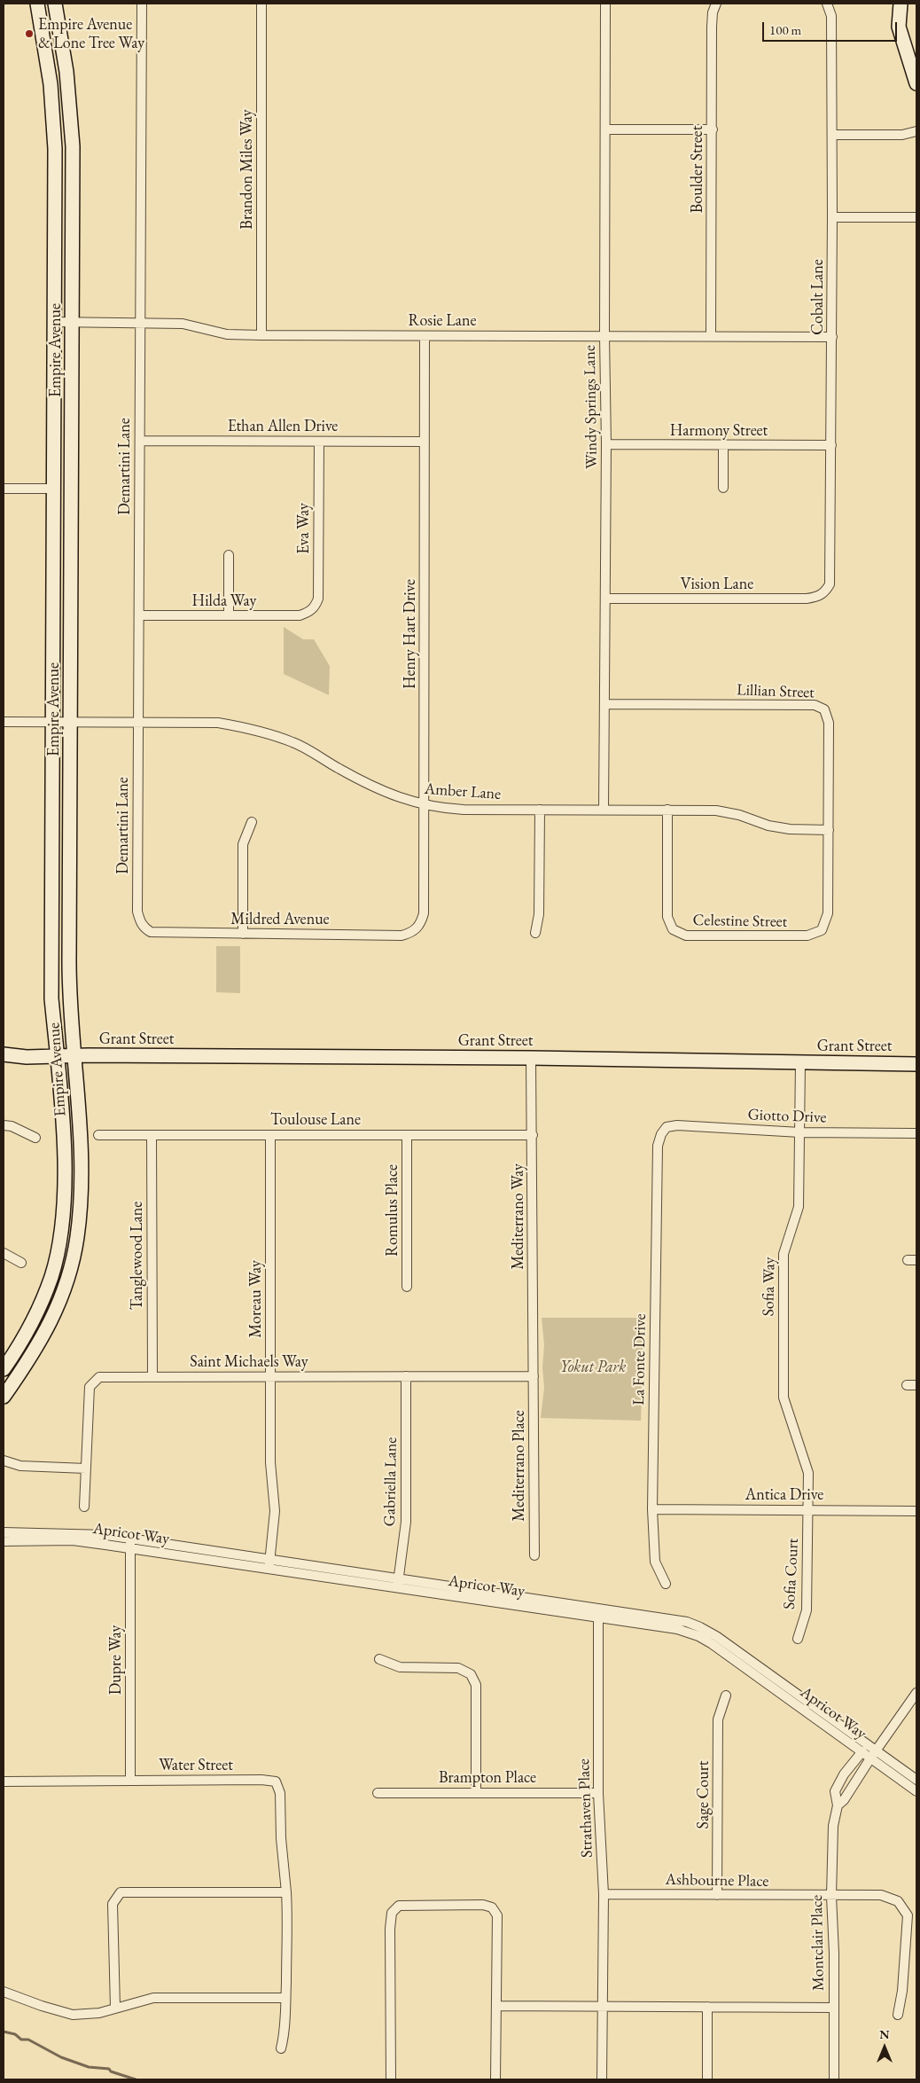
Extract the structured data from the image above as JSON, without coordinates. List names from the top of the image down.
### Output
{
  "streets": {
    "street": [
      "Brandon Miles Way",
      "Boulder Street",
      "Cobalt Lane",
      "Rosie Lane",
      "Empire Avenue",
      "Windy Springs Lane",
      "Ethan Allen Drive",
      "Harmony Street",
      "Demartini Lane",
      "Eva Way",
      "Vision Lane",
      "Hilda Way",
      "Henry Hart Drive",
      "Lillian Street",
      "Amber Lane",
      "Mildred Avenue",
      "Celestine Street",
      "Grant Street",
      "Giotto Drive",
      "Toulouse Lane",
      "Romulus Place",
      "Mediterrano Way",
      "Tanglewood Lane",
      "Sofia Way",
      "Moreau Way",
      "La Fonte Drive",
      "Saint Michaels Way",
      "Mediterrano Place",
      "Gabriella Lane",
      "Antica Drive",
      "Apricot Way",
      "Sofia Court",
      "Dupre Way",
      "Water Street",
      "Brampton Place",
      "Sage Court",
      "Strathaven Place",
      "Ashbourne Place",
      "Montclair Place"
    ]
  },
  "crossings": [
    ["Brandon Miles Way", "Rosie Lane"],
    ["Boulder Street", "Rosie Lane"],
    ["Cobalt Lane", "Rosie Lane"],
    ["Cobalt Lane", "Harmony Street"],
    ["Cobalt Lane", "Vision Lane"],
    ["Rosie Lane", "Empire Avenue"],
    ["Rosie Lane", "Windy Springs Lane"],
    ["Rosie Lane", "Demartini Lane"],
    ["Rosie Lane", "Henry Hart Drive"],
    ["Empire Avenue", "Amber Lane"],
    ["Empire Avenue", "Grant Street"],
    ["Windy Springs Lane", "Harmony Street"],
    ["Windy Springs Lane", "Vision Lane"],
    ["Windy Springs Lane", "Lillian Street"],
    ["Windy Springs Lane", "Amber Lane"],
    ["Ethan Allen Drive", "Demartini Lane"],
    ["Ethan Allen Drive", "Eva Way"],
    ["Ethan Allen Drive", "Henry Hart Drive"],
    ["Demartini Lane", "Hilda Way"],
    ["Demartini Lane", "Amber Lane"],
    ["Demartini Lane", "Mildred Avenue"],
    ["Eva Way", "Hilda Way"],
    ["Henry Hart Drive", "Amber Lane"],
    ["Henry Hart Drive", "Mildred Avenue"],
    ["Lillian Street", "Amber Lane"],
    ["Lillian Street", "Celestine Street"],
    ["Amber Lane", "Celestine Street"],
    ["Grant Street", "Mediterrano Way"],
    ["Grant Street", "Sofia Way"],
    ["Giotto Drive", "Sofia Way"],
    ["Giotto Drive", "La Fonte Drive"],
    ["Toulouse Lane", "Romulus Place"],
    ["Toulouse Lane", "Mediterrano Way"],
    ["Toulouse Lane", "Tanglewood Lane"],
    ["Toulouse Lane", "Moreau Way"],
    ["Mediterrano Way", "Saint Michaels Way"],
    ["Mediterrano Way", "Mediterrano Place"],
    ["Tanglewood Lane", "Saint Michaels Way"],
    ["Sofia Way", "Antica Drive"],
    ["Sofia Way", "Sofia Court"],
    ["Moreau Way", "Saint Michaels Way"],
    ["Moreau Way", "Apricot Way"],
    ["La Fonte Drive", "Antica Drive"],
    ["Saint Michaels Way", "Mediterrano Place"],
    ["Saint Michaels Way", "Gabriella Lane"],
    ["Gabriella Lane", "Apricot Way"],
    ["Antica Drive", "Sofia Court"],
    ["Apricot Way", "Dupre Way"],
    ["Apricot Way", "Strathaven Place"],
    ["Apricot Way", "Montclair Place"],
    ["Dupre Way", "Water Street"],
    ["Brampton Place", "Strathaven Place"],
    ["Sage Court", "Ashbourne Place"],
    ["Strathaven Place", "Ashbourne Place"],
    ["Ashbourne Place", "Montclair Place"]
  ],
  "parks": ["Yokut Park"],
  "places": ["Empire Avenue & Lone Tree Way"],
  "scale_bar": "100 m",
  "north": "top"
}
